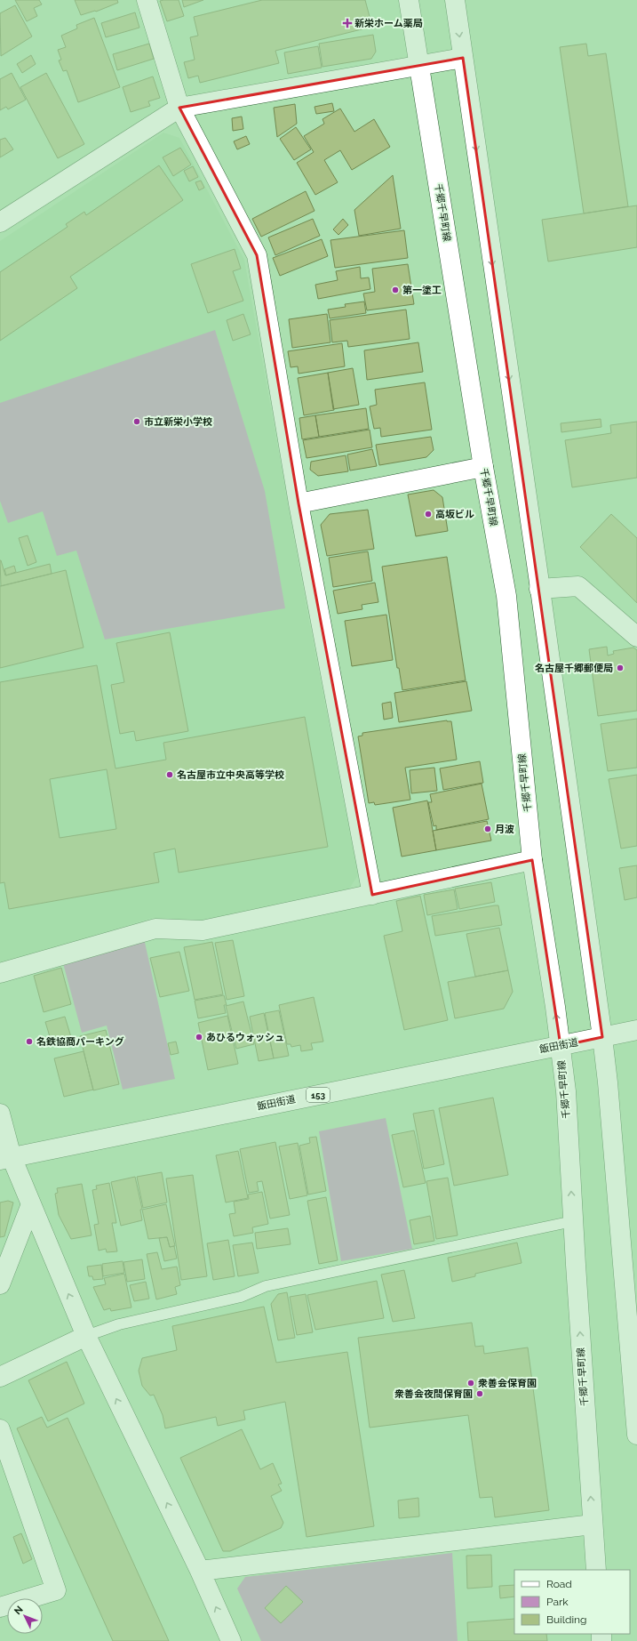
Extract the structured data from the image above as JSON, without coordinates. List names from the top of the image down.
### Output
{
  "streets": {
    "main road": ["千郷千早町線", "飯田街道", "153"]
  },
  "crossings": [
    ["千郷千早町線", "飯田街道"]
  ],
  "places": {
    "health": ["新栄ホーム薬局"],
    "other": [
      "第一塗工",
      "市立新栄小学校",
      "高坂ビル",
      "名古屋千郷郵便局",
      "名古屋市立中央高等学校",
      "月波",
      "あひるウォッシュ",
      "名鉄協商パーキング",
      "衆善会保育園",
      "衆善会夜間保育園"
    ]
  },
  "legend": ["Road", "Park", "Building"],
  "north": "top left"
}
